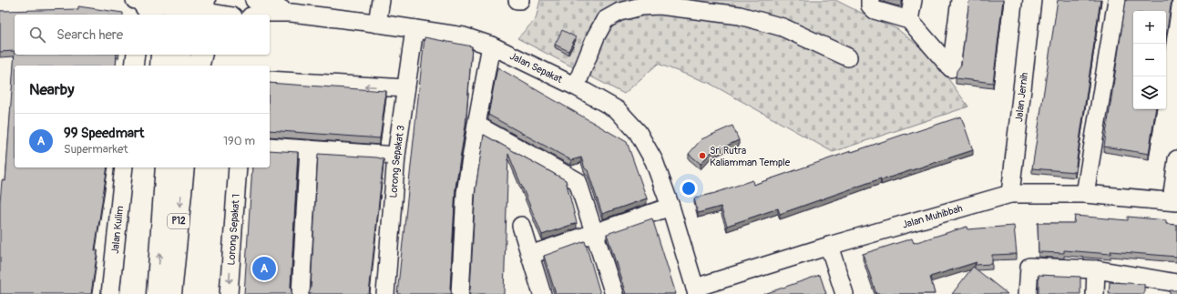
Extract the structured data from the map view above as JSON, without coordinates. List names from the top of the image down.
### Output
{
  "streets": {
    "main road": ["P12"],
    "street": [
      "Jalan Sepakat",
      "Jalan Jernih",
      "Lorong Sepakat 3",
      "Jalan Muhibbah",
      "Jalan Kulim",
      "Lorong Sepakat 1"
    ]
  },
  "crossings": [
    ["Jalan Sepakat", "Lorong Sepakat 3"],
    ["Jalan Sepakat", "Jalan Muhibbah"],
    ["Jalan Jernih", "Jalan Muhibbah"]
  ],
  "places": ["Sri Rutra Kaliamman Temple"],
  "page": {
    "map_buttons": ["+", "−"],
    "search": "Search here",
    "heading": "Nearby",
    "list": [
      {
        "mark": "A",
        "name": "99 Speedmart",
        "note": "Supermarket",
        "value": "190 m"
      }
    ],
    "pins": "A"
  }
}
